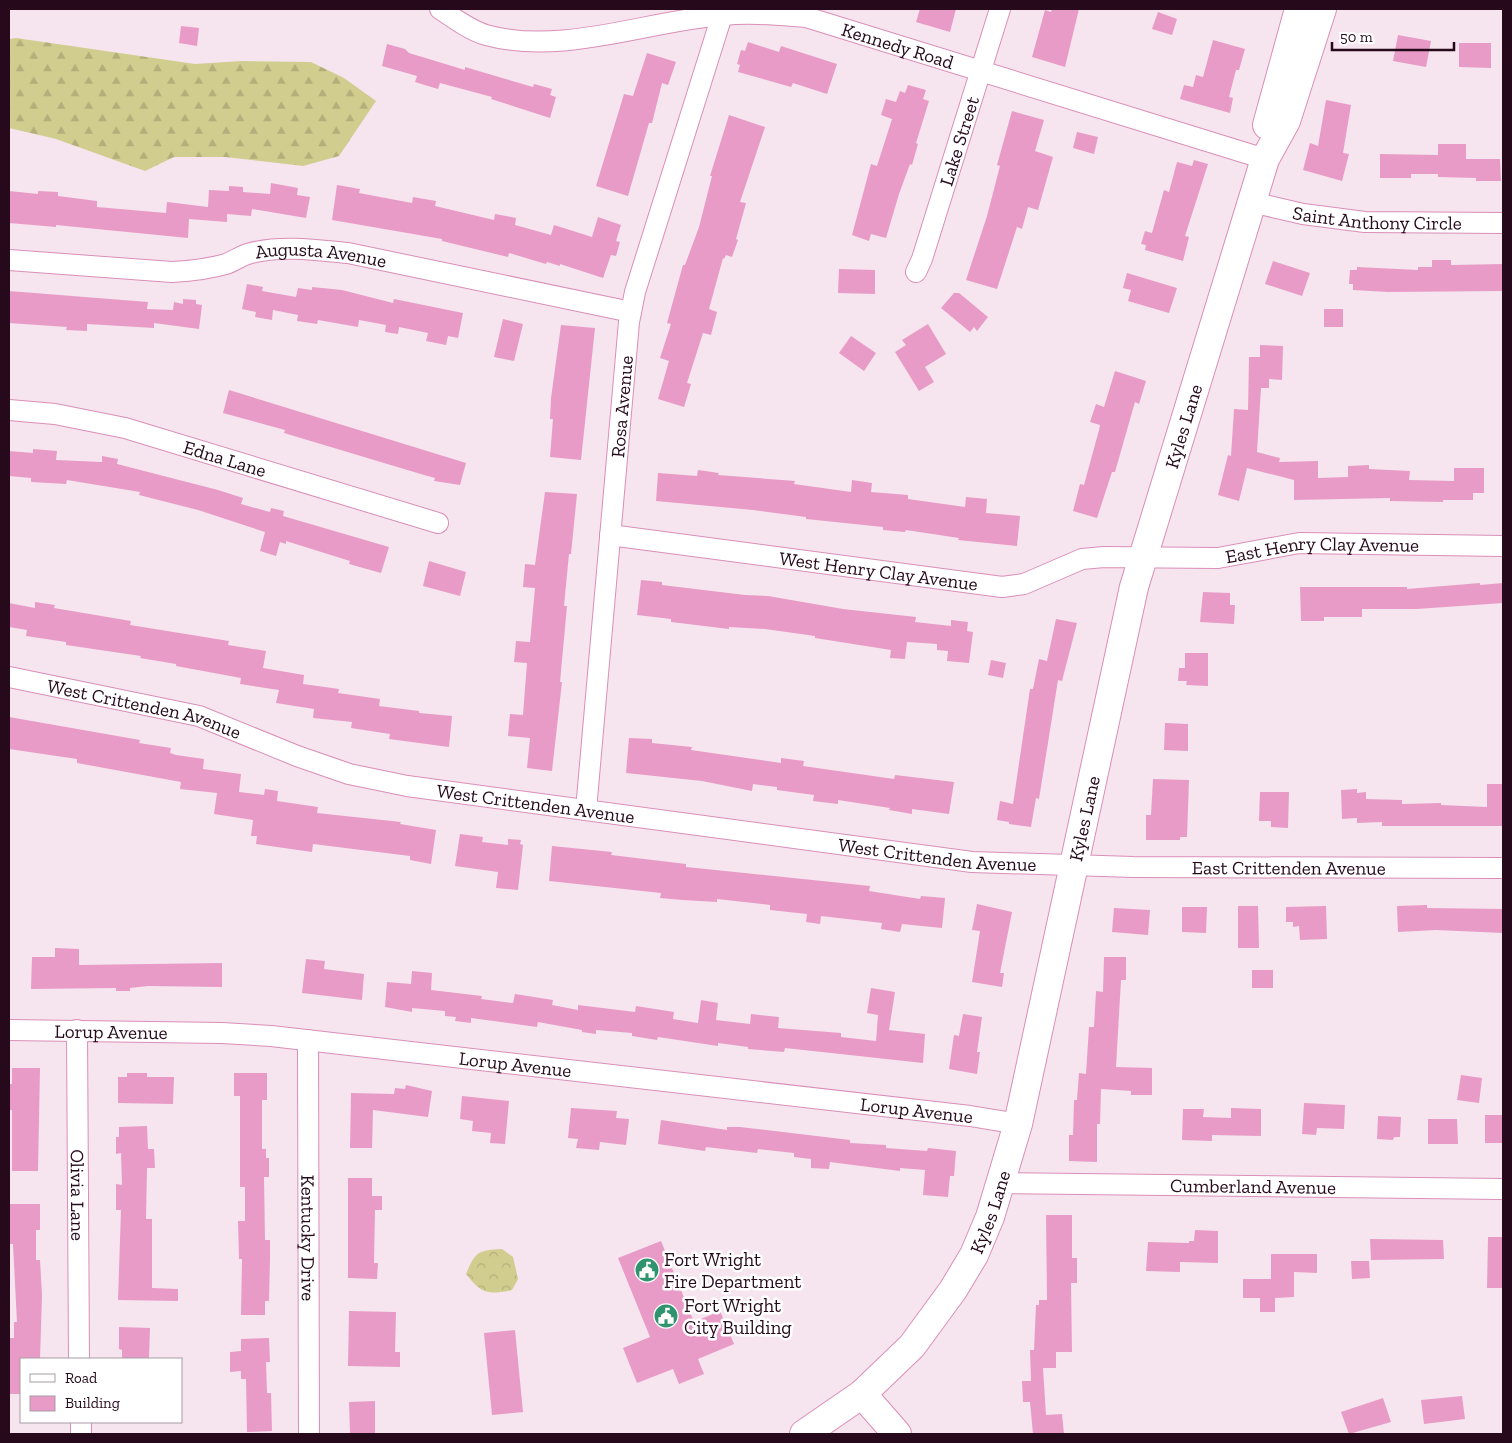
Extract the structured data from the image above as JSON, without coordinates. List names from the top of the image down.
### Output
{
  "streets": {
    "main road": ["Kyles Lane"],
    "street": [
      "Kennedy Road",
      "Lake Street",
      "Saint Anthony Circle",
      "Augusta Avenue",
      "Rosa Avenue",
      "Edna Lane",
      "East Henry Clay Avenue",
      "West Henry Clay Avenue",
      "West Crittenden Avenue",
      "East Crittenden Avenue",
      "Lorup Avenue",
      "Cumberland Avenue",
      "Olivia Lane",
      "Kentucky Drive"
    ]
  },
  "crossings": [
    ["Kennedy Road", "Lake Street"],
    ["Kennedy Road", "Rosa Avenue"],
    ["Kennedy Road", "Kyles Lane"],
    ["Saint Anthony Circle", "Kyles Lane"],
    ["Augusta Avenue", "Rosa Avenue"],
    ["Rosa Avenue", "West Henry Clay Avenue"],
    ["Rosa Avenue", "West Crittenden Avenue"],
    ["Kyles Lane", "East Henry Clay Avenue"],
    ["Kyles Lane", "West Henry Clay Avenue"],
    ["Kyles Lane", "West Crittenden Avenue"],
    ["Kyles Lane", "East Crittenden Avenue"],
    ["Kyles Lane", "Lorup Avenue"],
    ["Kyles Lane", "Cumberland Avenue"],
    ["East Henry Clay Avenue", "West Henry Clay Avenue"],
    ["West Crittenden Avenue", "East Crittenden Avenue"],
    ["Lorup Avenue", "Olivia Lane"],
    ["Lorup Avenue", "Kentucky Drive"]
  ],
  "places": {
    "public building": ["Fort Wright Fire Department", "Fort Wright City Building"]
  },
  "legend": ["Road", "Building"],
  "scale_bar": "50 m"
}
